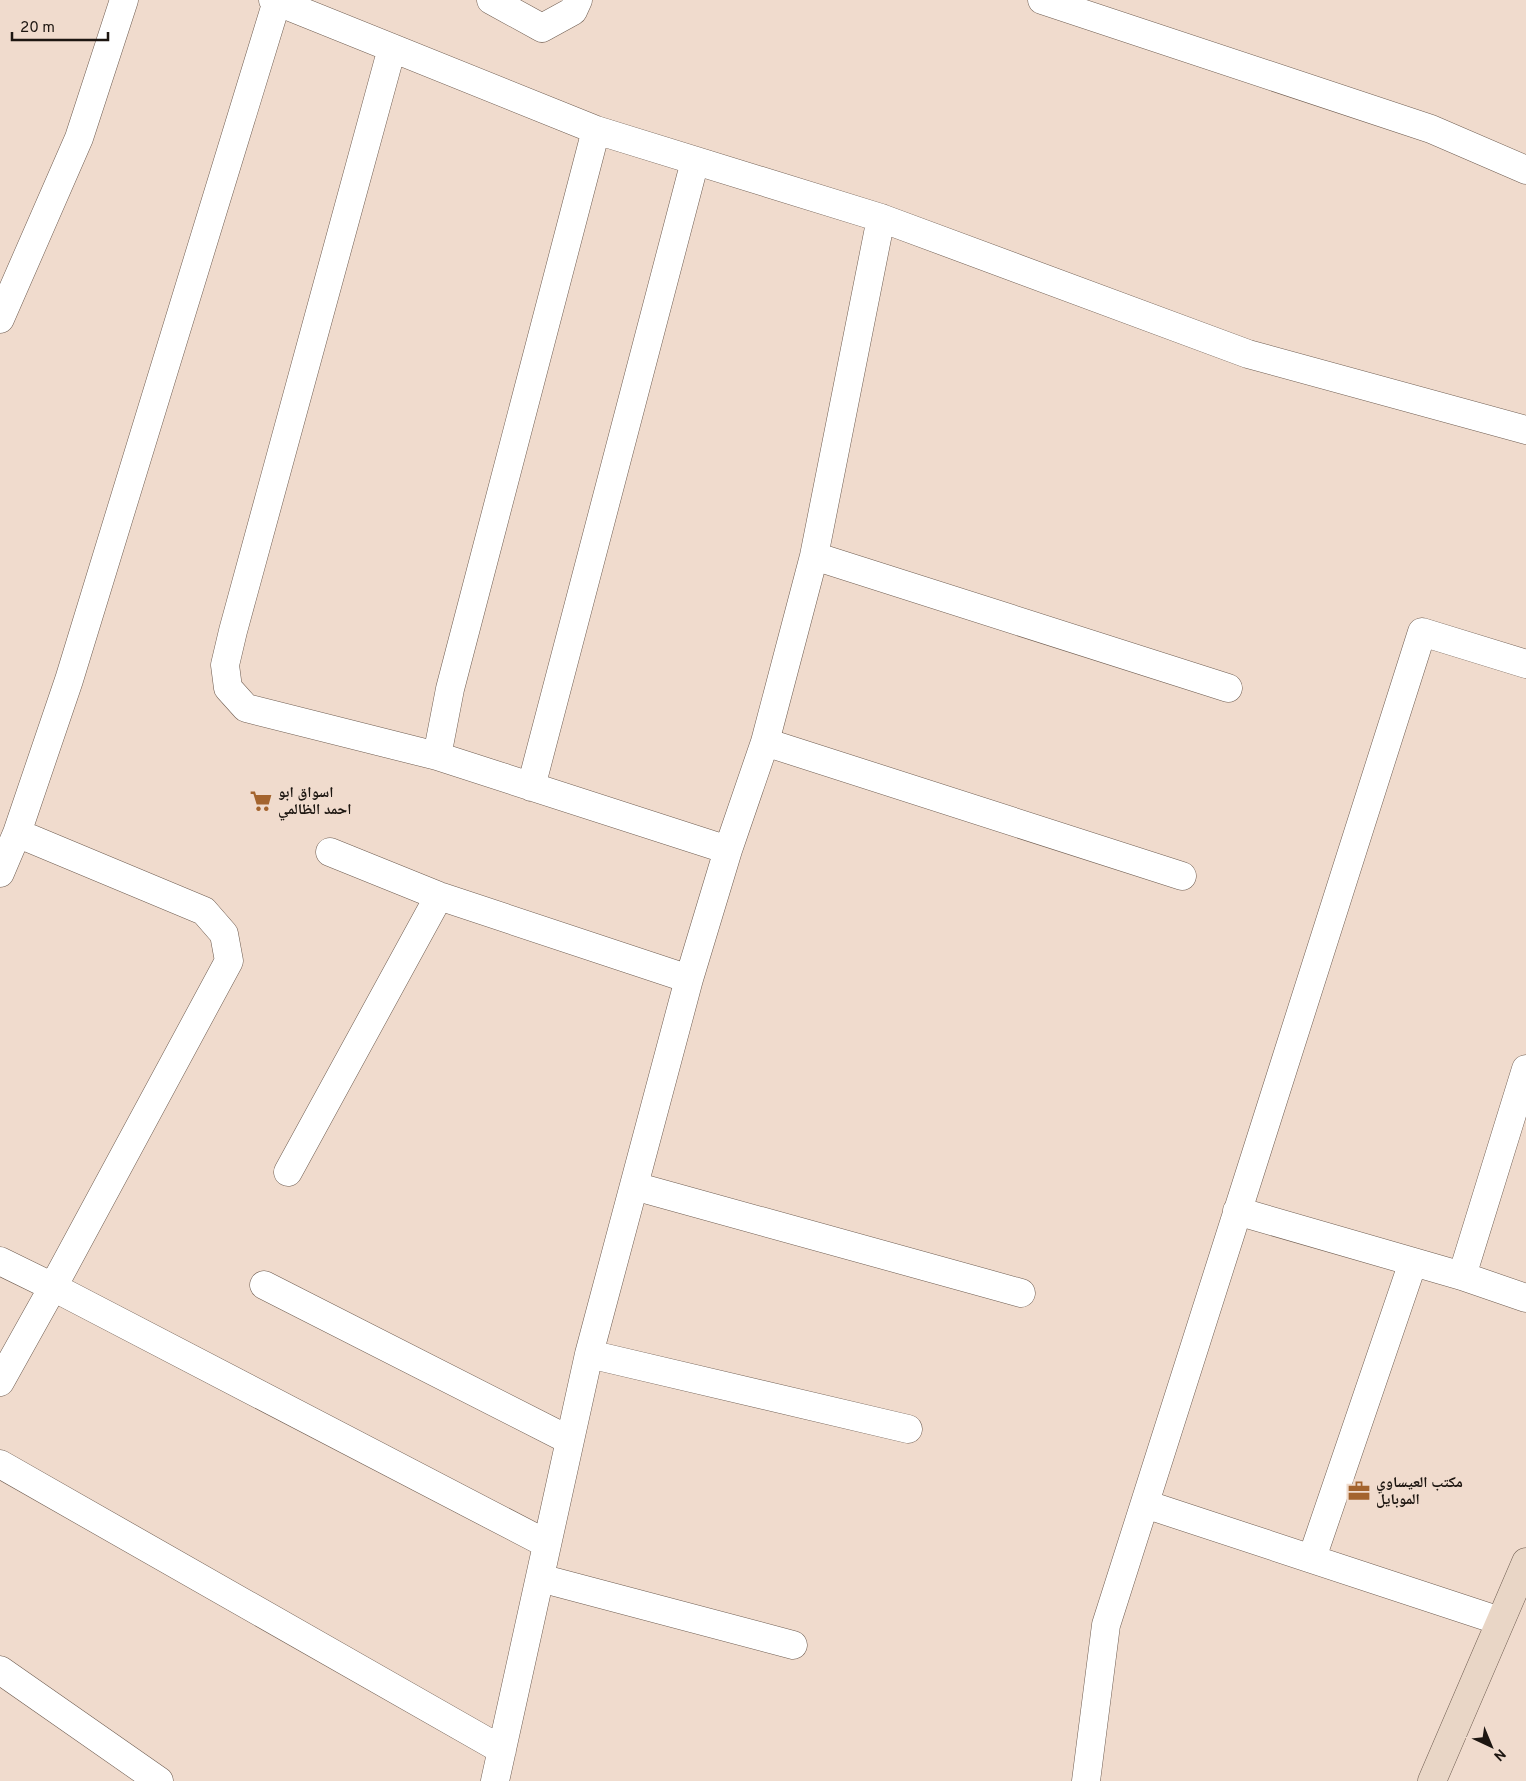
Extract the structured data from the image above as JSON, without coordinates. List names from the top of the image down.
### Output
{
  "places": {
    "supermarket": ["اسواق ابو احمد الظالمي"],
    "office": ["مكتب العيساوي الموبايل"]
  },
  "scale_bar": "20 m",
  "north": "bottom right"
}
